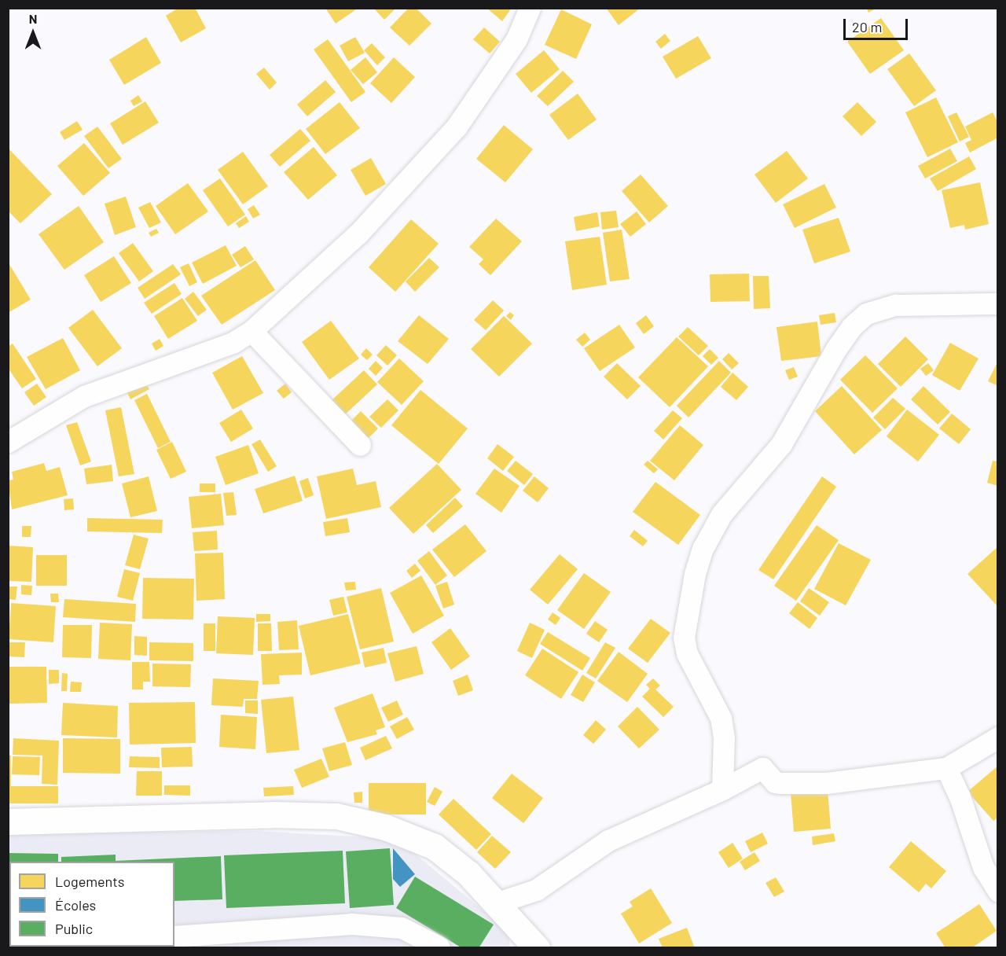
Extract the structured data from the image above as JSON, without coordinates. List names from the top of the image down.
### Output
{
  "legend": ["Logements", "Écoles", "Public"],
  "scale_bar": "20 m",
  "north": "top"
}
